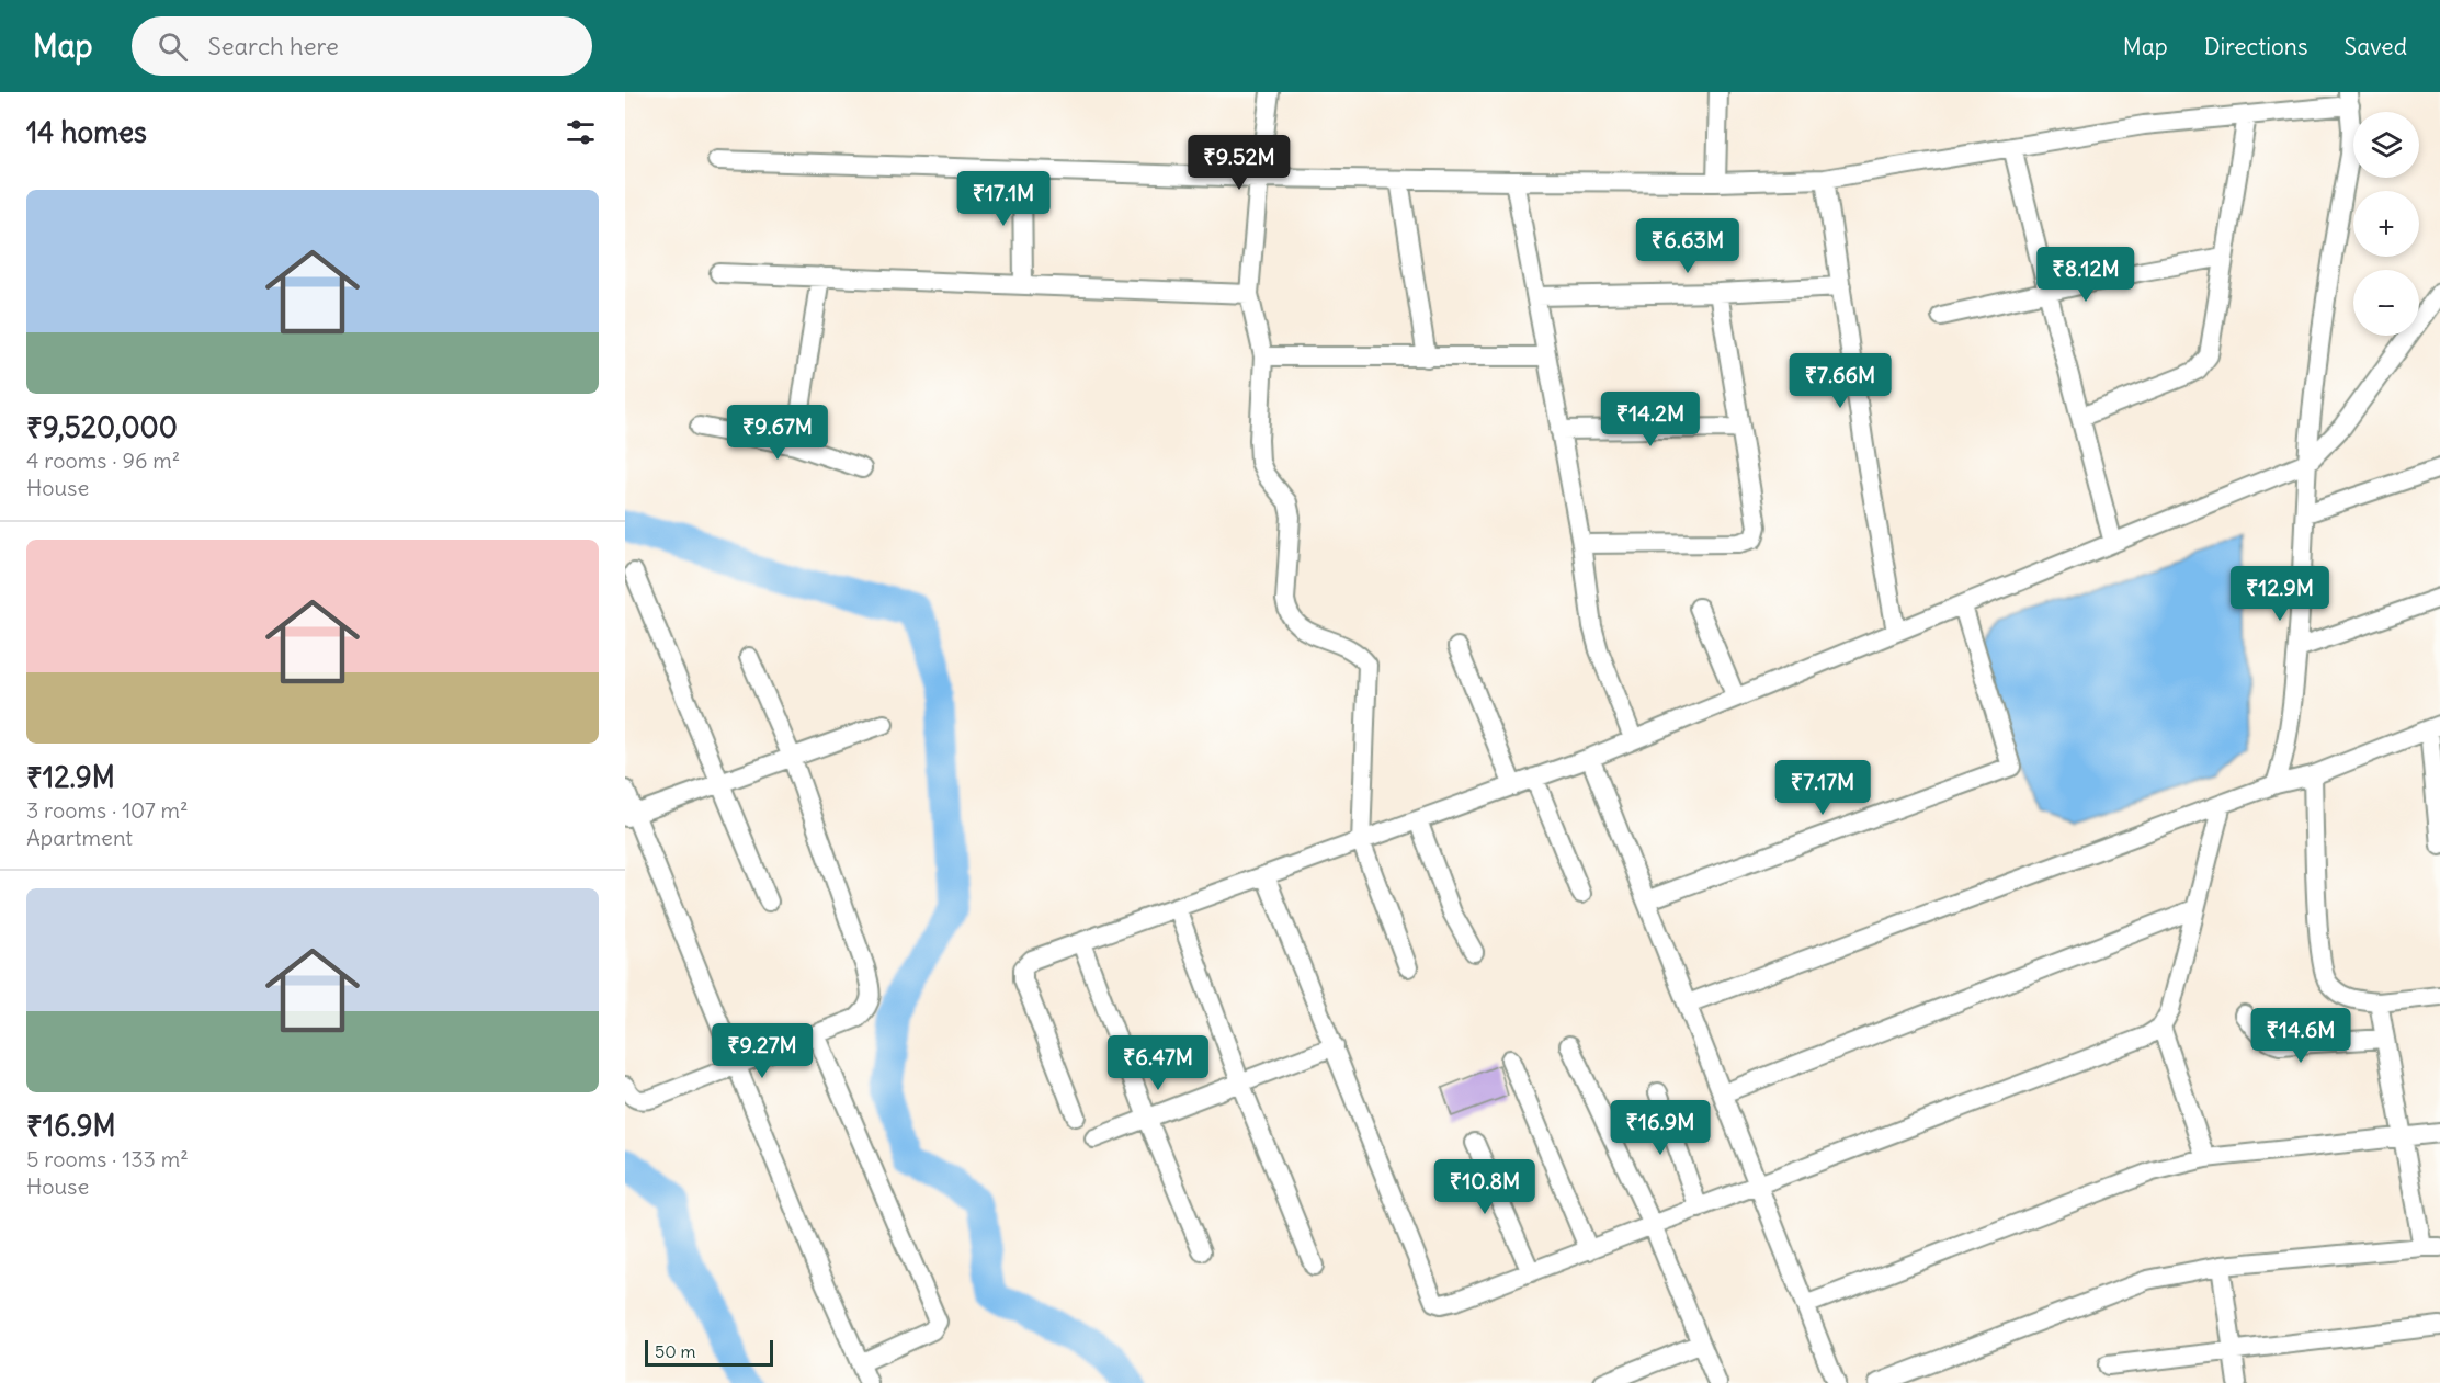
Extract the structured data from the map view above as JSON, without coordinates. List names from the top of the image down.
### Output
{
  "scale_bar": "50 m",
  "page": {
    "header": "Map",
    "search": "Search here",
    "nav": ["Map", "Directions", "Saved"],
    "heading": "14 homes",
    "map_buttons": ["+", "−"],
    "price": [
      "₹9.52M",
      "₹17.1M",
      "₹6.63M",
      "₹8.12M",
      "₹7.66M",
      "₹14.2M",
      "₹9.67M",
      "₹12.9M",
      "₹7.17M",
      "₹14.6M",
      "₹9.27M",
      "₹6.47M",
      "₹16.9M",
      "₹10.8M"
    ],
    "list": [
      {
        "name": "₹9,520,000",
        "note": "4 rooms · 96 m² · House"
      },
      {
        "name": "₹12.9M",
        "note": "3 rooms · 107 m² · Apartment"
      },
      {
        "name": "₹16.9M",
        "note": "5 rooms · 133 m² · House"
      }
    ],
    "scale": "50 m"
  }
}
